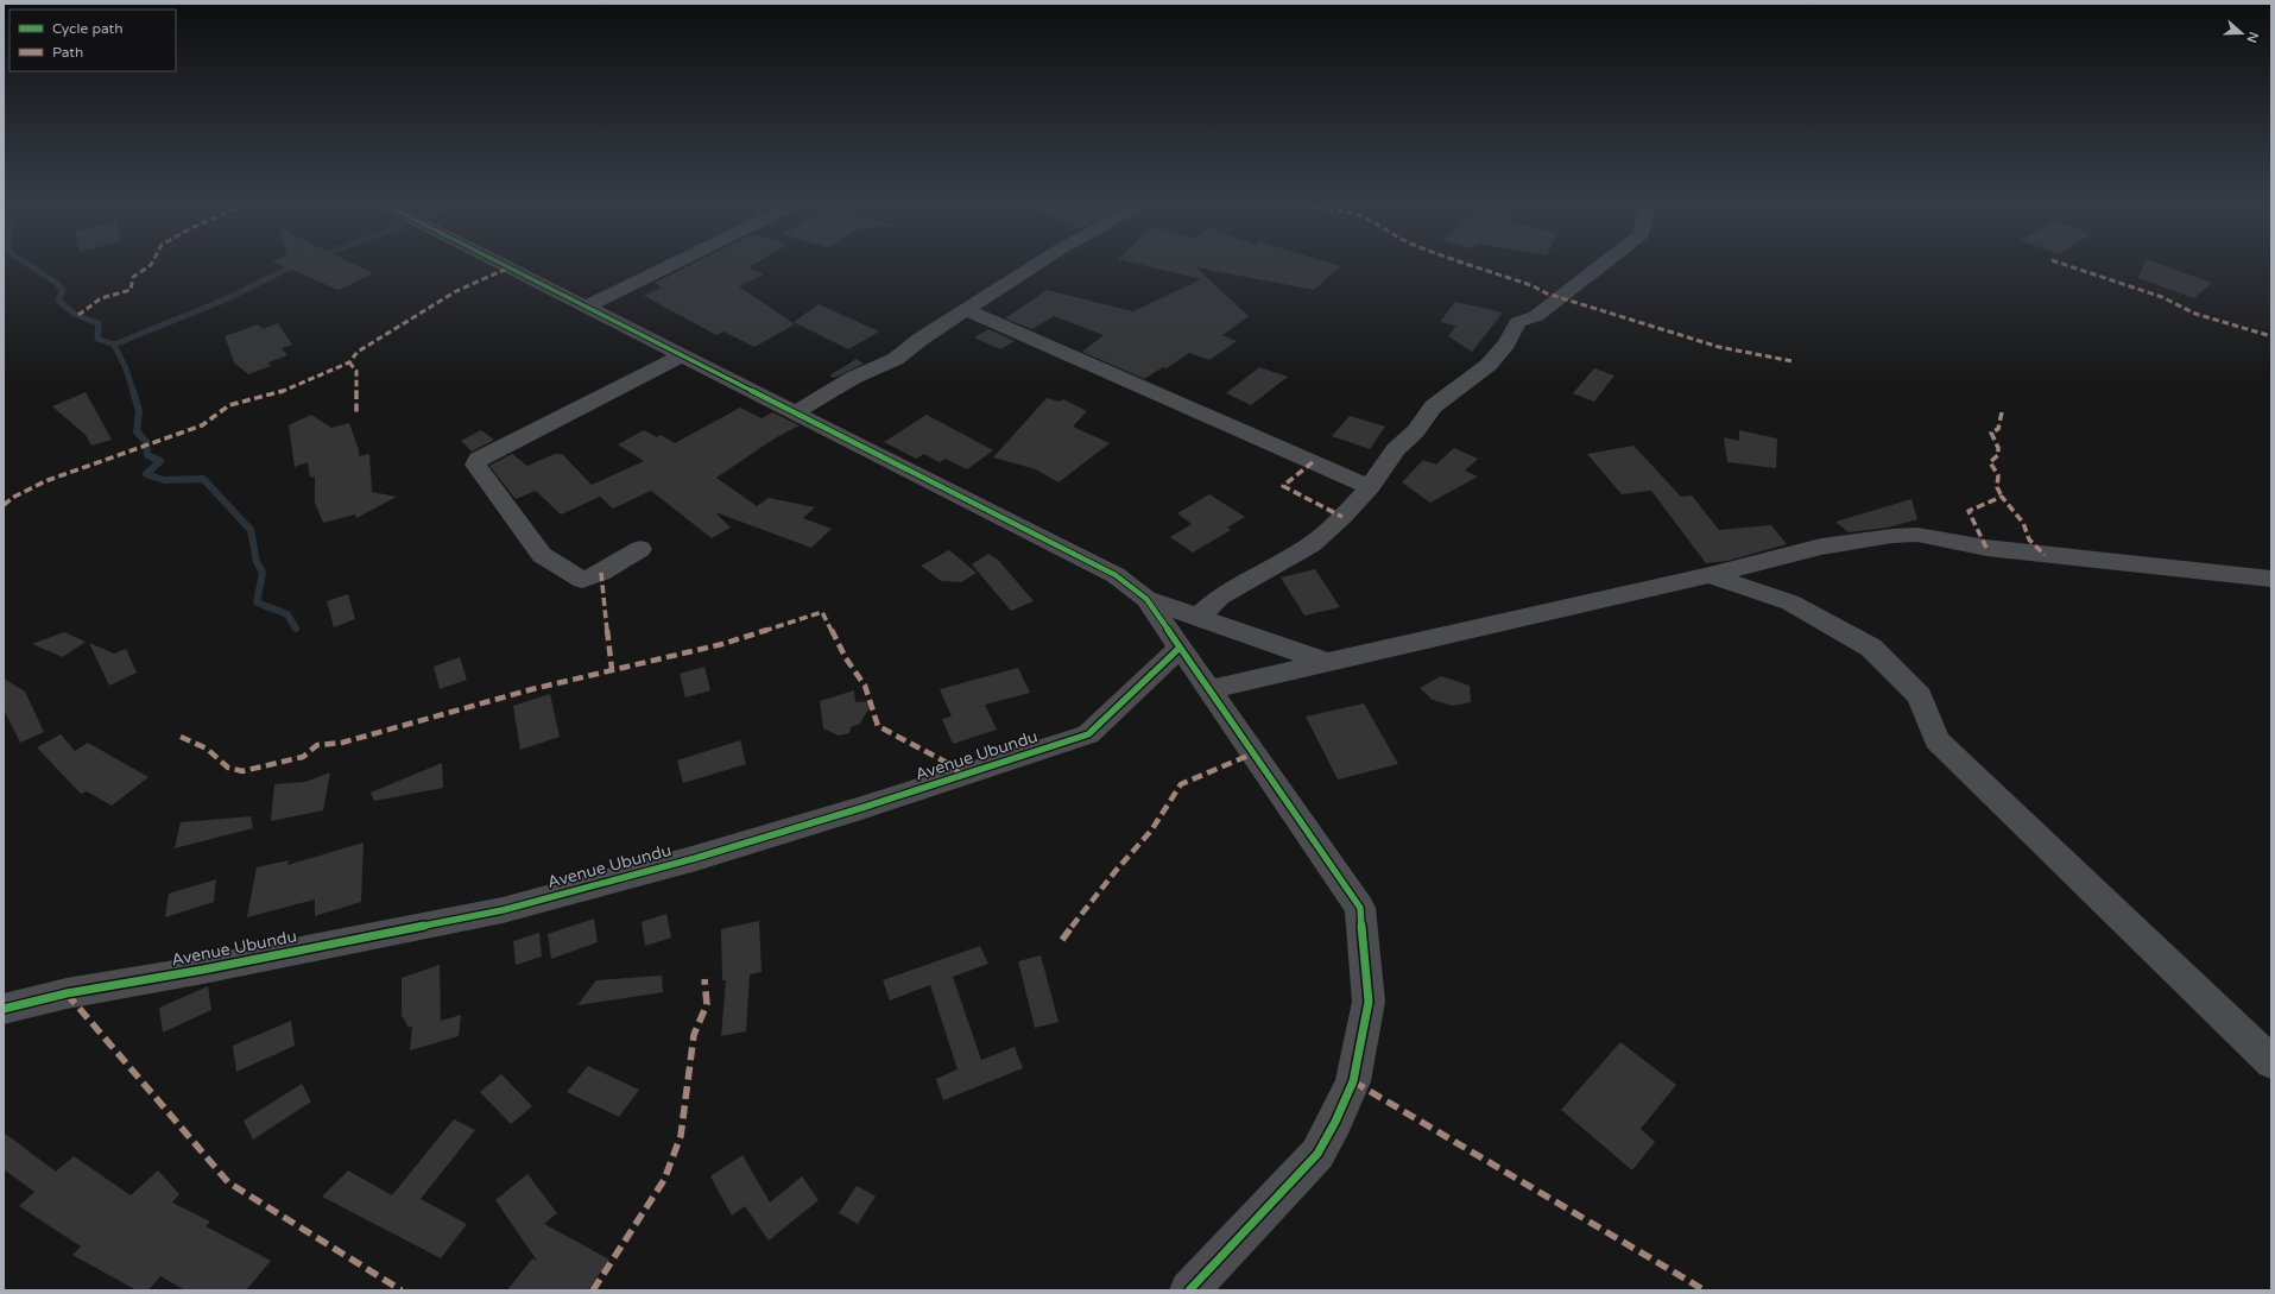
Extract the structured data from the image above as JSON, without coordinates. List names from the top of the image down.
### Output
{
  "streets": {
    "street": ["Avenue Ubundu"]
  },
  "legend": ["Cycle path", "Path"],
  "north": "right"
}
